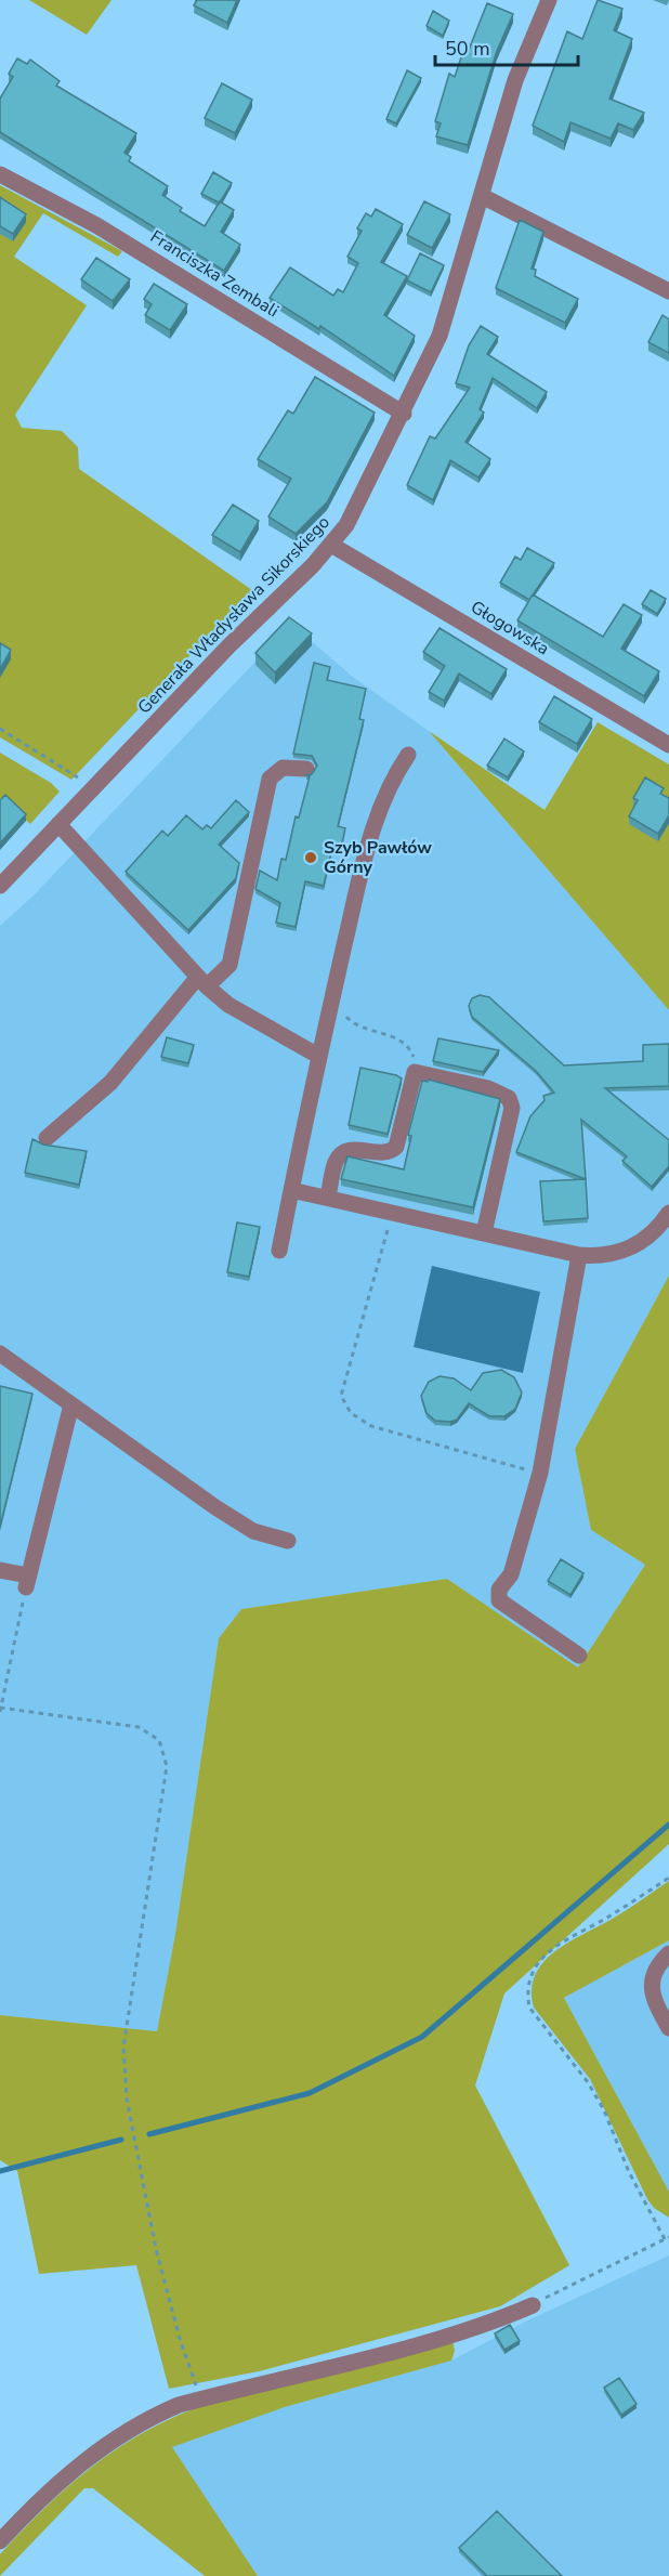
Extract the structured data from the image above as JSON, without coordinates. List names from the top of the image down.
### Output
{
  "streets": {
    "street": ["Franciszka Zembali", "Generała Władysława Sikorskiego", "Głogowska"]
  },
  "crossings": [
    ["Franciszka Zembali", "Generała Władysława Sikorskiego"],
    ["Generała Władysława Sikorskiego", "Głogowska"]
  ],
  "places": ["Szyb Pawłów Górny"],
  "scale_bar": "50 m"
}
